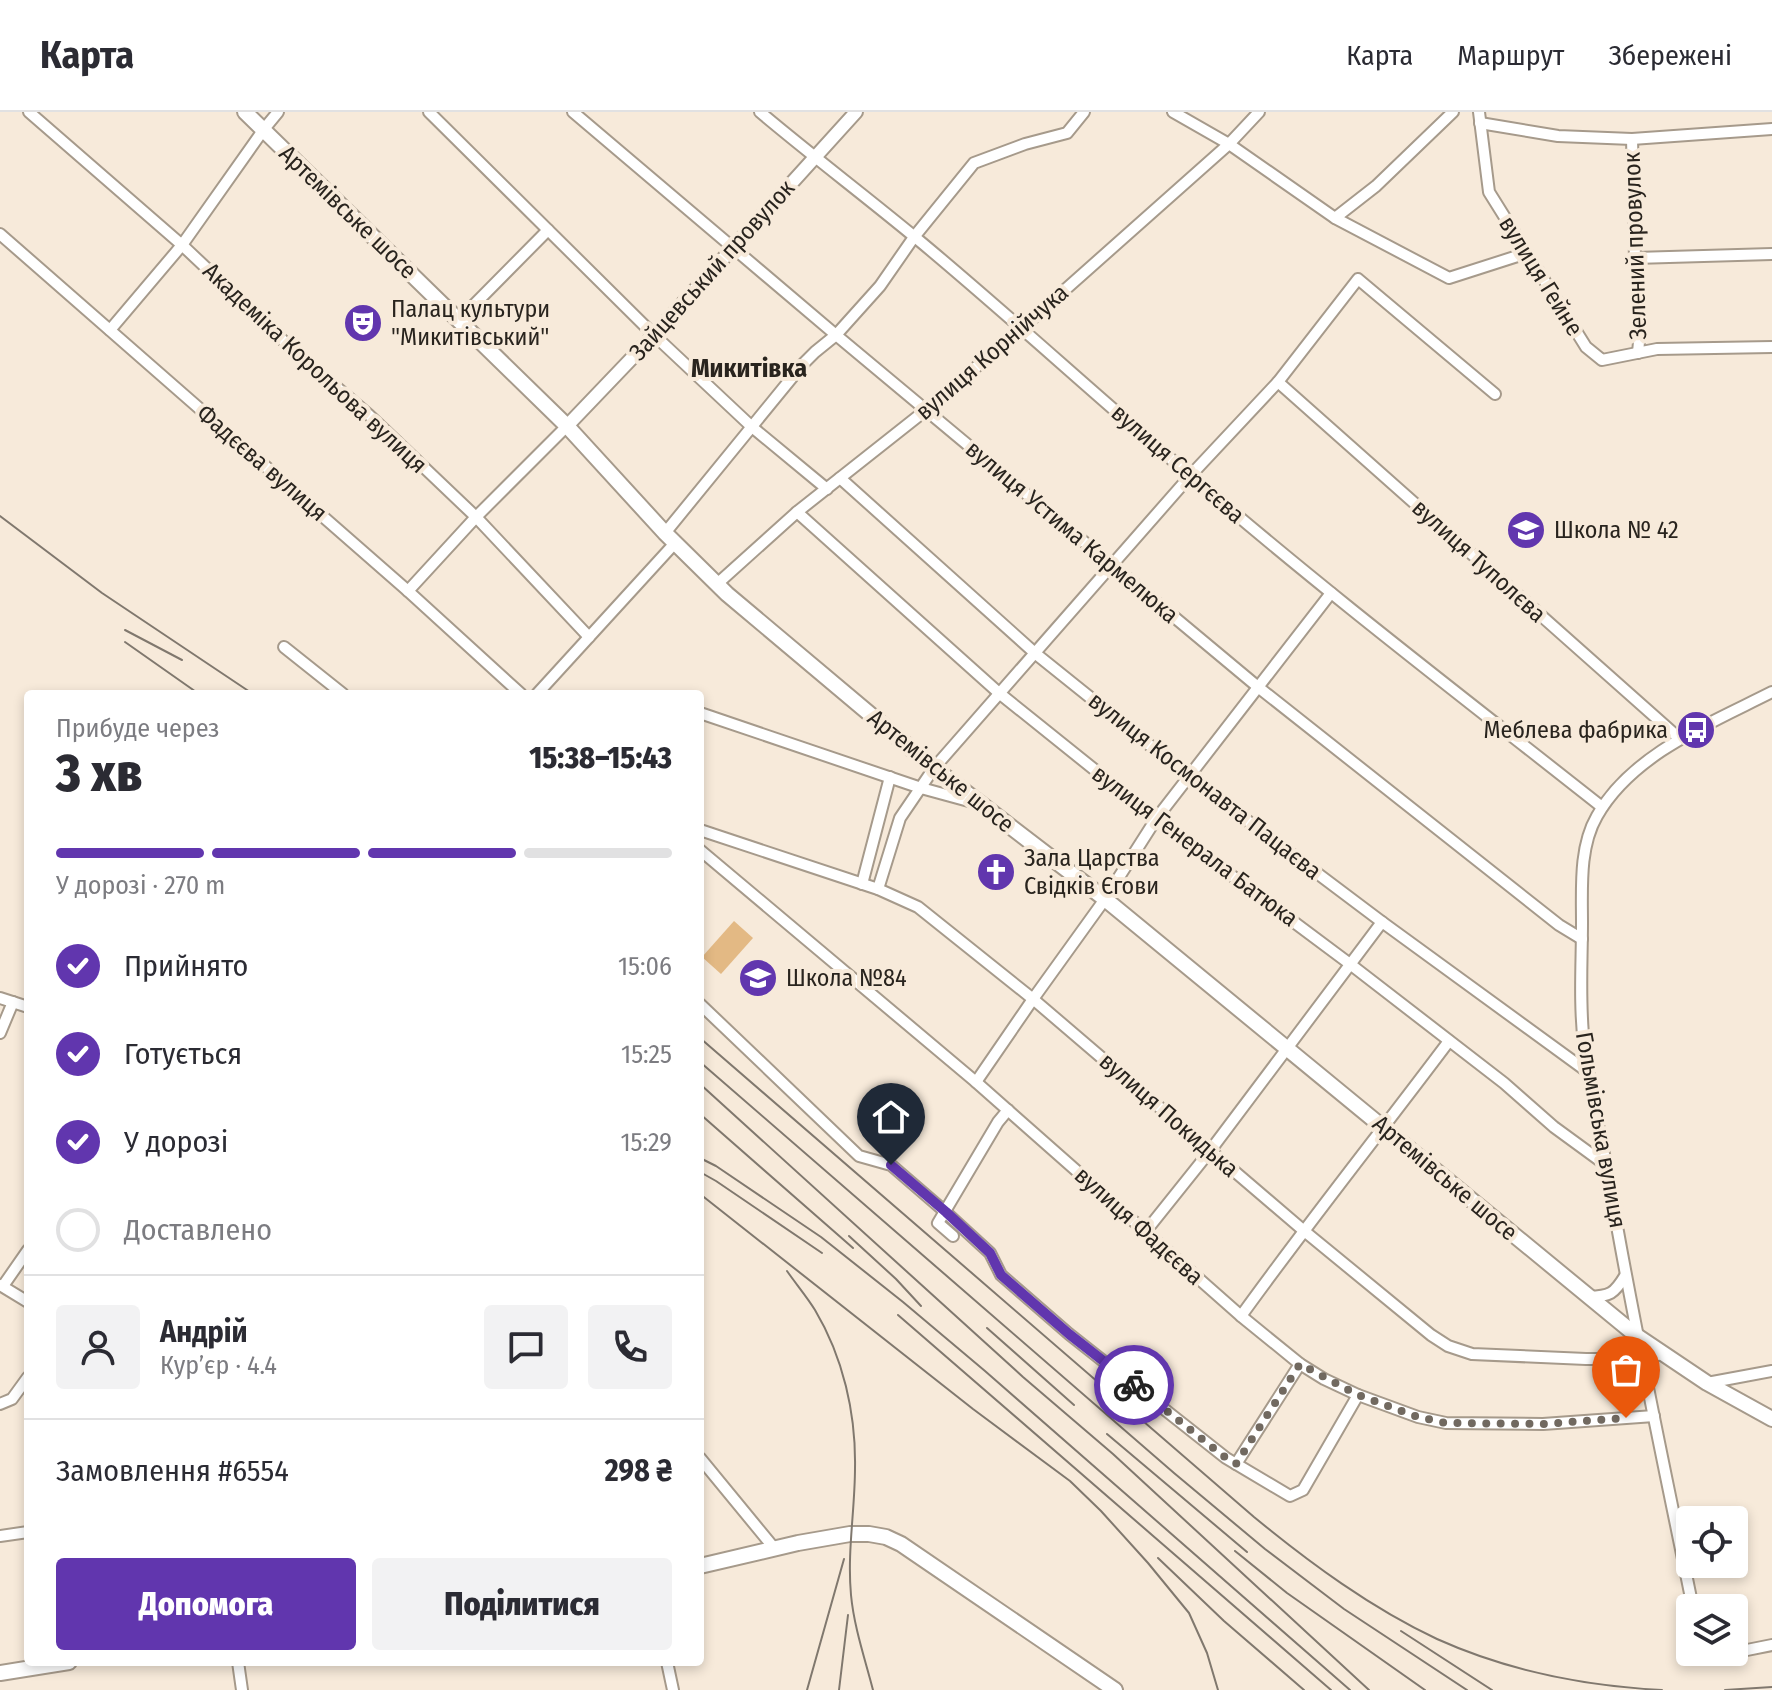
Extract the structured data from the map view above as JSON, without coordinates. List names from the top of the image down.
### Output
{
  "streets": {
    "main road": ["Артемівське шосе"],
    "street": [
      "Зелений провулок",
      "Зайцевський провулок",
      "вулиця Гейне",
      "вулиця Корнійчука",
      "Академіка Корольова вулиця",
      "Фадєєва вулиця",
      "вулиця Сергєєва",
      "вулиця Устима Кармелюка",
      "вулиця Туполєва",
      "вулиця Космонавта Пацаєва",
      "вулиця Генерала Батюка",
      "вулиця Покидька",
      "Гольмівська вулиця",
      "вулиця Фадєєва"
    ]
  },
  "crossings": [
    ["Артемівське шосе", "Зайцевський провулок"],
    ["Артемівське шосе", "вулиця Корнійчука"],
    ["Артемівське шосе", "вулиця Покидька"],
    ["Артемівське шосе", "Гольмівська вулиця"],
    ["Зелений провулок", "вулиця Гейне"],
    ["Зайцевський провулок", "вулиця Сергєєва"],
    ["Зайцевський провулок", "вулиця Устима Кармелюка"],
    ["вулиця Корнійчука", "вулиця Сергєєва"],
    ["вулиця Корнійчука", "вулиця Устима Кармелюка"],
    ["вулиця Корнійчука", "вулиця Космонавта Пацаєва"],
    ["вулиця Корнійчука", "вулиця Генерала Батюка"],
    ["вулиця Сергєєва", "Гольмівська вулиця"],
    ["вулиця Устима Кармелюка", "Гольмівська вулиця"],
    ["вулиця Туполєва", "Гольмівська вулиця"],
    ["вулиця Космонавта Пацаєва", "Гольмівська вулиця"],
    ["вулиця Генерала Батюка", "Гольмівська вулиця"],
    ["вулиця Покидька", "Гольмівська вулиця"],
    ["Гольмівська вулиця", "вулиця Фадєєва"]
  ],
  "districts": ["Микитівка"],
  "places": {
    "theatre": ["Палац культури \"Микитівський\""],
    "school or university": ["Школа № 42", "Школа №84"],
    "bus stop": ["Меблева фабрика"],
    "church": ["Зала Царства Свідків Єгови"]
  },
  "page": {
    "header": "Карта",
    "nav": ["Карта", "Маршрут", "Збережені"],
    "heading": ["3 хв", "Прибуде через", "15:38–15:43"],
    "panel": [
      "Андрій",
      "Кур’єр · 4.4",
      "Замовлення #6554",
      "298 ₴"
    ],
    "bar": "У дорозі · 270 m",
    "list": [
      ["Прийнято", "15:06"],
      ["Готується", "15:25"],
      ["У дорозі", "15:29"],
      "Доставлено"
    ],
    "buttons": ["Допомога", "Поділитися"]
  }
}
